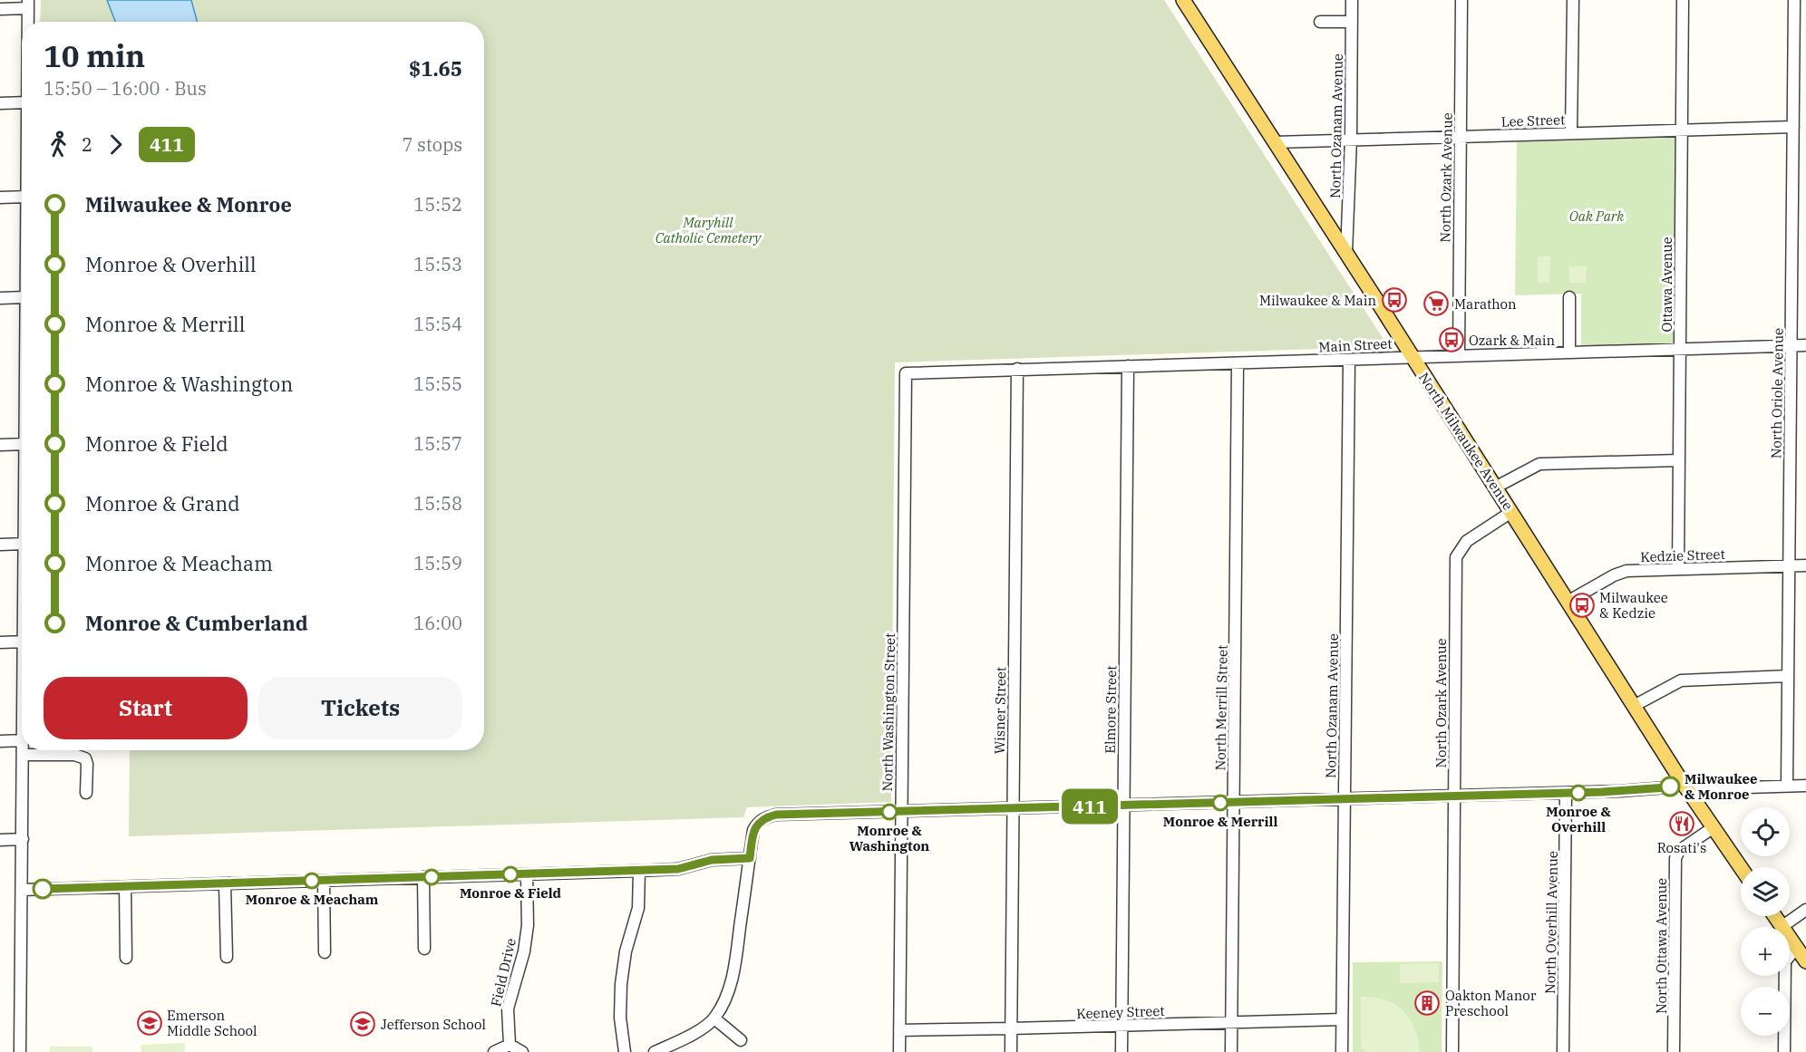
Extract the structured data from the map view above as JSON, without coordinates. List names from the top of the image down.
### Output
{
  "streets": {
    "main road": ["North Milwaukee Avenue"],
    "street": [
      "Lee Street",
      "North Ozanam Avenue",
      "North Ozark Avenue",
      "Ottawa Avenue",
      "Main Street",
      "North Oriole Avenue",
      "Kedzie Street",
      "North Merrill Street",
      "Elmore Street",
      "Wisner Street",
      "North Washington Street",
      "North Overhill Avenue",
      "North Ottawa Avenue",
      "Field Drive",
      "Keeney Street"
    ]
  },
  "crossings": [
    ["Lee Street", "North Ozanam Avenue"],
    ["Lee Street", "North Ozark Avenue"],
    ["Lee Street", "Ottawa Avenue"],
    ["Lee Street", "North Oriole Avenue"],
    ["Lee Street", "North Milwaukee Avenue"],
    ["North Ozanam Avenue", "Main Street"],
    ["North Ozanam Avenue", "North Milwaukee Avenue"],
    ["North Ozanam Avenue", "Keeney Street"],
    ["North Ozark Avenue", "Main Street"],
    ["North Ozark Avenue", "North Milwaukee Avenue"],
    ["Ottawa Avenue", "Main Street"],
    ["Ottawa Avenue", "Kedzie Street"],
    ["Main Street", "North Oriole Avenue"],
    ["Main Street", "North Milwaukee Avenue"],
    ["Main Street", "North Merrill Street"],
    ["Main Street", "Elmore Street"],
    ["Main Street", "Wisner Street"],
    ["Main Street", "North Washington Street"],
    ["North Oriole Avenue", "Kedzie Street"],
    ["North Milwaukee Avenue", "Kedzie Street"],
    ["North Milwaukee Avenue", "North Ottawa Avenue"],
    ["North Merrill Street", "Keeney Street"],
    ["Elmore Street", "Keeney Street"],
    ["Wisner Street", "Keeney Street"],
    ["North Washington Street", "Keeney Street"]
  ],
  "parks": ["Oak Park", "Maryhill Catholic Cemetery"],
  "places": {
    "bus stop": ["Milwaukee & Main", "Ozark & Main", "Milwaukee & Kedzie"],
    "supermarket": ["Marathon"],
    "other": [
      "Milwaukee & Monroe",
      "Monroe & Overhill",
      "Monroe & Merrill",
      "Monroe & Washington",
      "Monroe & Field",
      "Monroe & Meacham"
    ],
    "restaurant": ["Rosati's"],
    "building": ["Oakton Manor Preschool"],
    "school or university": ["Emerson Middle School", "Jefferson School"]
  },
  "lines": ["bus line 411"],
  "page": {
    "on_map": "411",
    "heading": ["10 min", "15:50 – 16:00 · Bus", "$1.65"],
    "legs": ["2", "411", "7 stops"],
    "list": [
      {
        "name": "Milwaukee & Monroe",
        "value": "15:52"
      },
      {
        "name": "Monroe & Overhill",
        "value": "15:53"
      },
      {
        "name": "Monroe & Merrill",
        "value": "15:54"
      },
      {
        "name": "Monroe & Washington",
        "value": "15:55"
      },
      {
        "name": "Monroe & Field",
        "value": "15:57"
      },
      {
        "name": "Monroe & Grand",
        "value": "15:58"
      },
      {
        "name": "Monroe & Meacham",
        "value": "15:59"
      },
      {
        "name": "Monroe & Cumberland",
        "value": "16:00"
      }
    ],
    "buttons": ["Start", "Tickets"],
    "map_buttons": ["+", "−"]
  }
}
